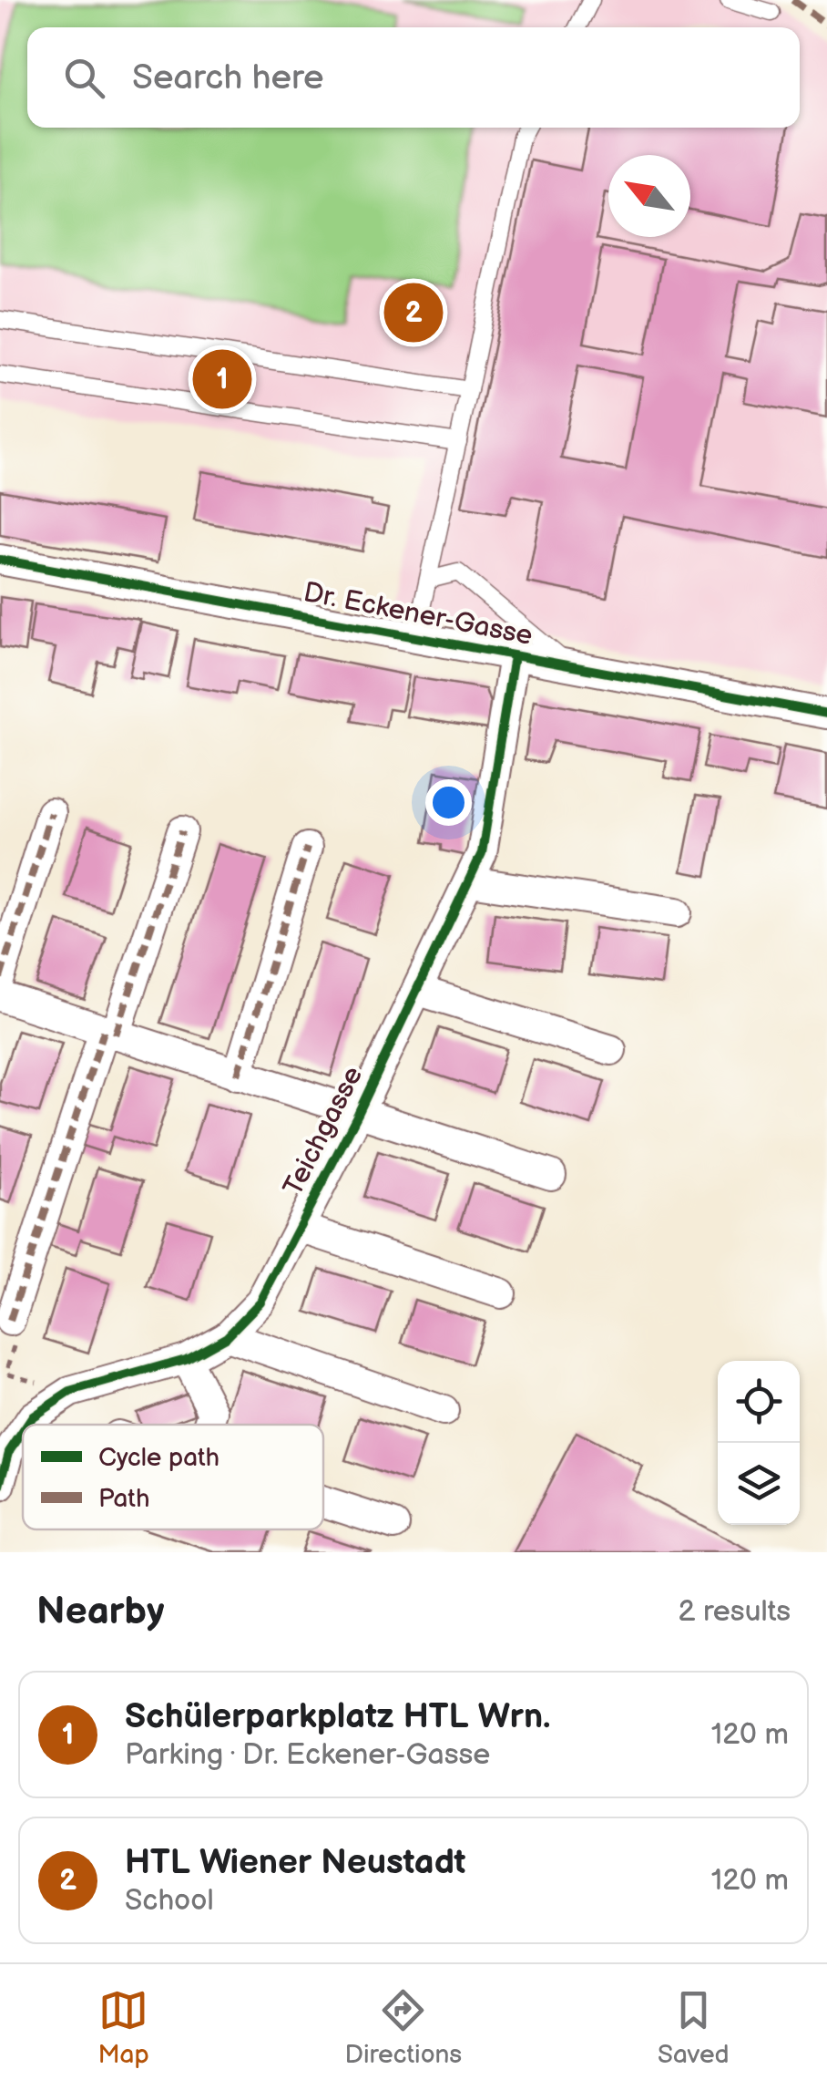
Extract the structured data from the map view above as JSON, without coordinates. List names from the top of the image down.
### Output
{
  "streets": {
    "street": ["Dr. Eckener-Gasse", "Teichgasse"]
  },
  "crossings": [
    ["Dr. Eckener-Gasse", "Teichgasse"]
  ],
  "legend": ["Cycle path", "Path"],
  "north": "top left",
  "page": {
    "search": "Search here",
    "pins": ["2", "1"],
    "heading": ["Nearby", "2 results"],
    "list": [
      {
        "mark": "1",
        "name": "Schülerparkplatz HTL Wrn.",
        "note": "Parking · Dr. Eckener-Gasse",
        "value": "120 m"
      },
      {
        "mark": "2",
        "name": "HTL Wiener Neustadt",
        "note": "School",
        "value": "120 m"
      }
    ],
    "nav": ["Map", "Directions", "Saved"]
  }
}
